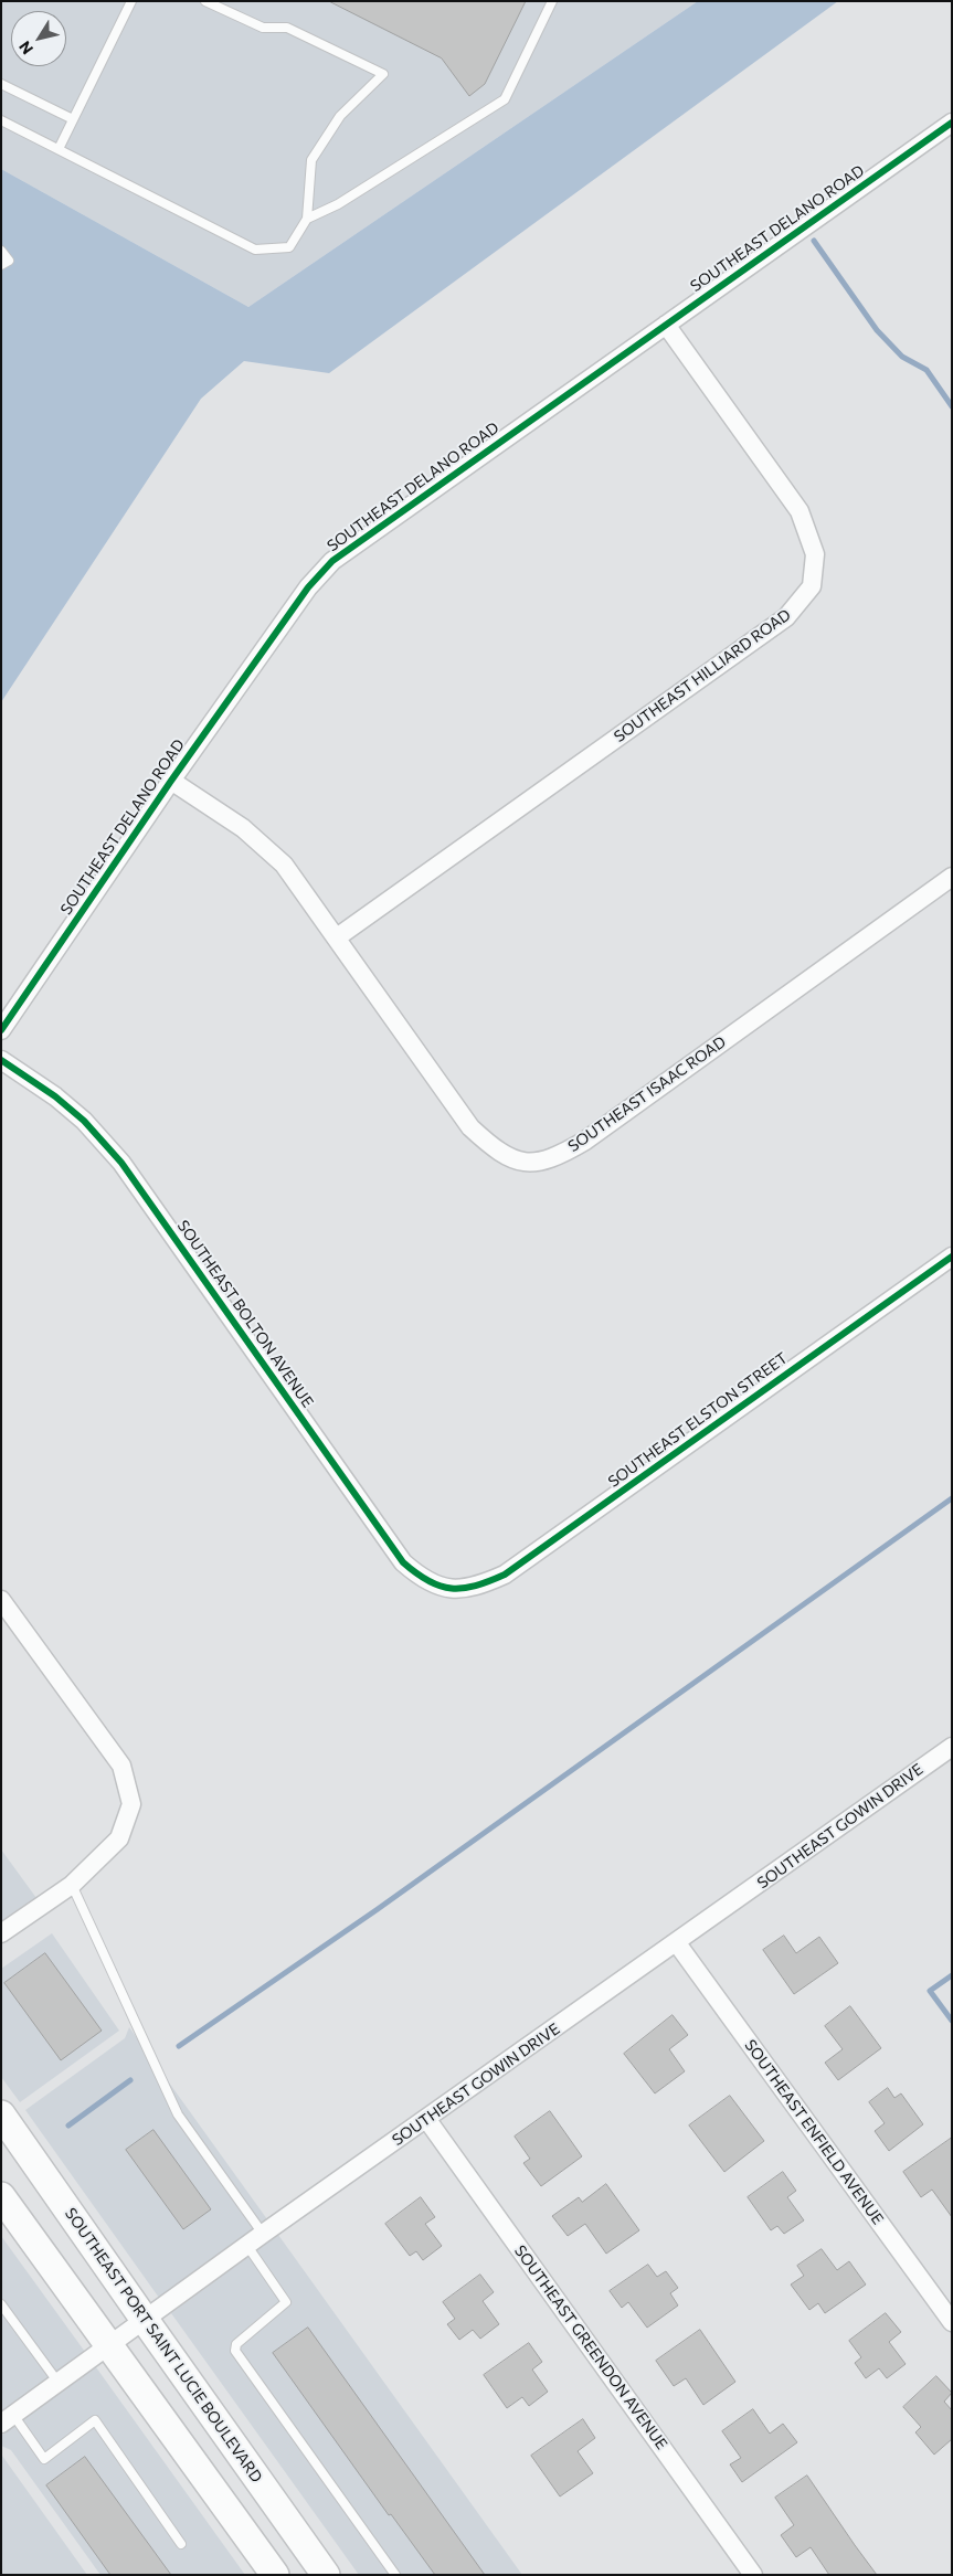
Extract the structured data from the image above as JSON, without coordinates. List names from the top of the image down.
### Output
{
  "streets": {
    "main road": ["SOUTHEAST PORT SAINT LUCIE BOULEVARD"],
    "street": [
      "SOUTHEAST DELANO ROAD",
      "SOUTHEAST HILLIARD ROAD",
      "SOUTHEAST ISAAC ROAD",
      "SOUTHEAST BOLTON AVENUE",
      "SOUTHEAST ELSTON STREET",
      "SOUTHEAST GOWIN DRIVE",
      "SOUTHEAST ENFIELD AVENUE",
      "SOUTHEAST GREENDON AVENUE"
    ]
  },
  "crossings": [
    ["SOUTHEAST DELANO ROAD", "SOUTHEAST HILLIARD ROAD"],
    ["SOUTHEAST DELANO ROAD", "SOUTHEAST ISAAC ROAD"],
    ["SOUTHEAST HILLIARD ROAD", "SOUTHEAST ISAAC ROAD"],
    ["SOUTHEAST BOLTON AVENUE", "SOUTHEAST ELSTON STREET"],
    ["SOUTHEAST GOWIN DRIVE", "SOUTHEAST ENFIELD AVENUE"],
    ["SOUTHEAST GOWIN DRIVE", "SOUTHEAST PORT SAINT LUCIE BOULEVARD"],
    ["SOUTHEAST GOWIN DRIVE", "SOUTHEAST GREENDON AVENUE"]
  ],
  "north": "bottom left"
}
